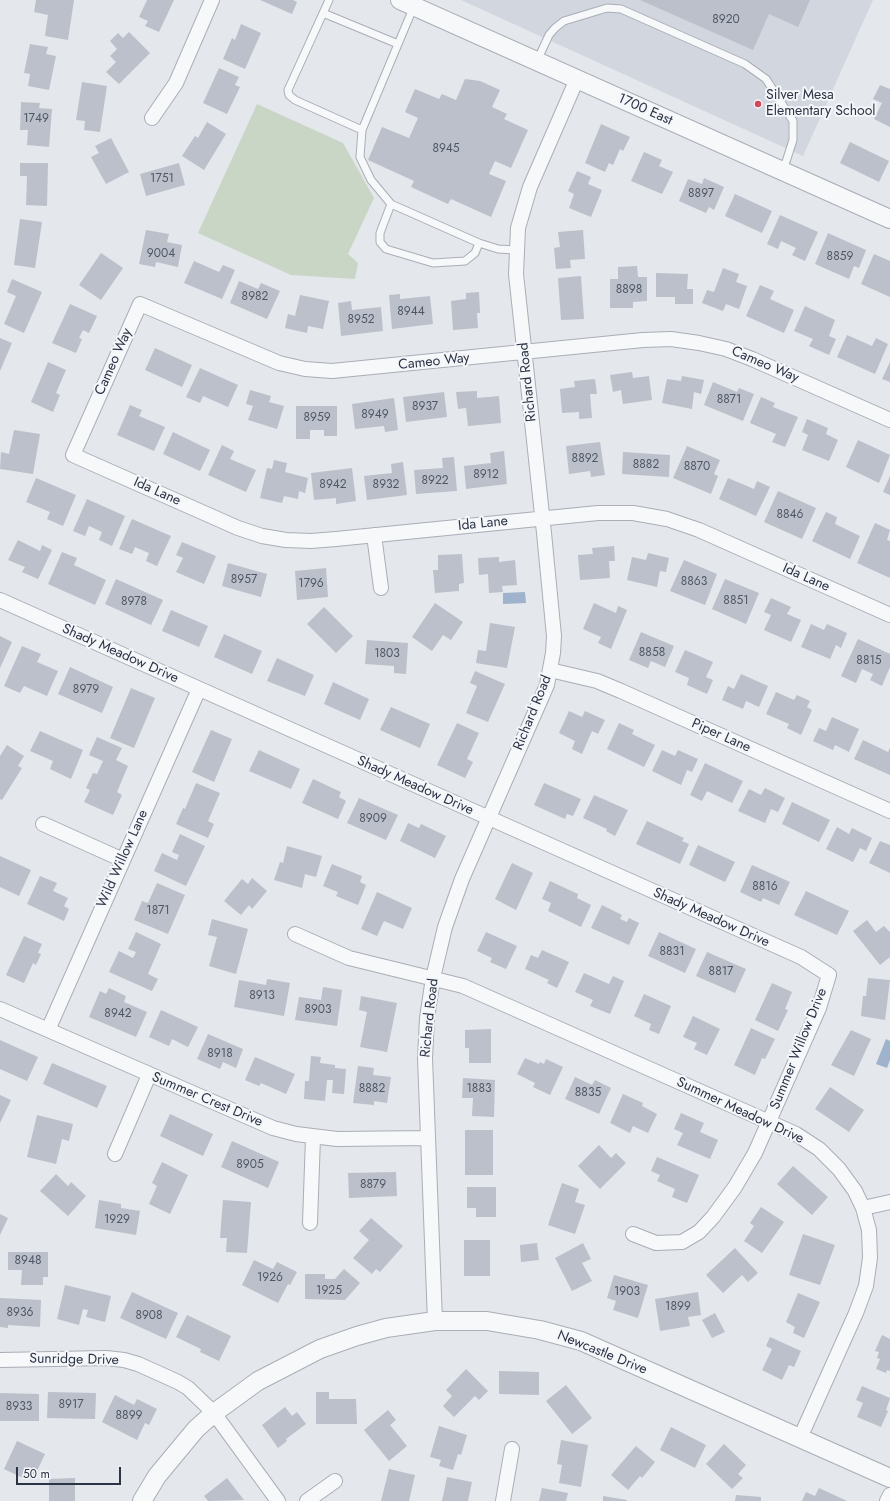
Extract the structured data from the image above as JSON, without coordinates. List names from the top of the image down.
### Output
{
  "streets": {
    "street": [
      "1700 East",
      "Cameo Way",
      "Richard Road",
      "Ida Lane",
      "Shady Meadow Drive",
      "Piper Lane",
      "Wild Willow Lane",
      "Summer Willow Drive",
      "Summer Crest Drive",
      "Summer Meadow Drive",
      "Newcastle Drive",
      "Sunridge Drive"
    ]
  },
  "crossings": [
    ["1700 East", "Richard Road"],
    ["Cameo Way", "Richard Road"],
    ["Cameo Way", "Ida Lane"],
    ["Richard Road", "Ida Lane"],
    ["Richard Road", "Shady Meadow Drive"],
    ["Richard Road", "Piper Lane"],
    ["Richard Road", "Summer Crest Drive"],
    ["Richard Road", "Summer Meadow Drive"],
    ["Richard Road", "Newcastle Drive"],
    ["Shady Meadow Drive", "Wild Willow Lane"],
    ["Shady Meadow Drive", "Summer Willow Drive"],
    ["Wild Willow Lane", "Summer Crest Drive"],
    ["Summer Willow Drive", "Summer Meadow Drive"],
    ["Summer Meadow Drive", "Newcastle Drive"],
    ["Newcastle Drive", "Sunridge Drive"]
  ],
  "places": ["Silver Mesa Elementary School"],
  "house_numbers": [
    "8920",
    "1749",
    "8945",
    "1751",
    "8897",
    "9004",
    "8859",
    "8898",
    "8982",
    "8944",
    "8952",
    "8871",
    "8937",
    "8949",
    "8959",
    "8892",
    "8882",
    "8870",
    "8912",
    "8922",
    "8942",
    "8932",
    "8846",
    "8957",
    "8863",
    "1796",
    "8851",
    "8978",
    "8858",
    "1803",
    "8815",
    "8979",
    "8909",
    "8816",
    "1871",
    "8831",
    "8817",
    "8913",
    "8903",
    "8942",
    "8918",
    "8882",
    "1883",
    "8835",
    "8905",
    "8879",
    "1929",
    "8948",
    "1926",
    "1925",
    "1903",
    "1899",
    "8936",
    "8908",
    "8917",
    "8933",
    "8899"
  ],
  "scale_bar": "50 m"
}
